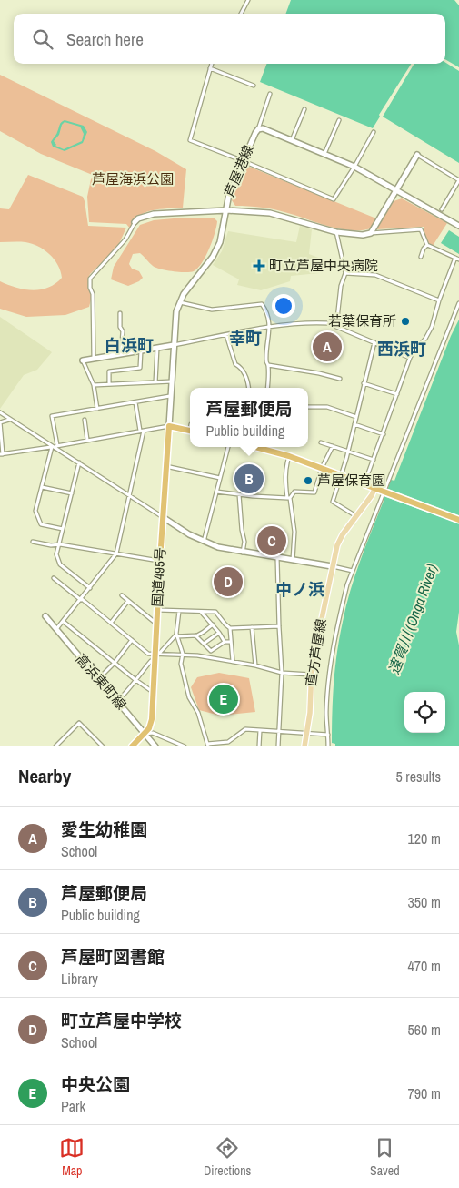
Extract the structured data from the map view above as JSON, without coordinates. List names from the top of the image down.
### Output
{
  "streets": {
    "highway": ["国道495号"],
    "main road": ["芦屋港線", "直方芦屋線", "高浜東町線"]
  },
  "crossings": [
    ["芦屋港線", "国道495号"],
    ["国道495号", "高浜東町線"]
  ],
  "districts": [
    "幸町",
    "白浜町",
    "西浜町",
    "中ノ浜"
  ],
  "water": ["遠賀川 (Onga River)"],
  "parks": ["芦屋海浜公園"],
  "places": {
    "health": ["町立芦屋中央病院"],
    "other": ["若葉保育所", "芦屋保育園"]
  },
  "page": {
    "search": "Search here",
    "pins": [
      "A",
      "B",
      "C",
      "D",
      "E"
    ],
    "popup": ["芦屋郵便局", "Public building"],
    "heading": ["Nearby", "5 results"],
    "list": [
      {
        "mark": "A",
        "name": "愛生幼稚園",
        "note": "School",
        "value": "120 m"
      },
      {
        "mark": "B",
        "name": "芦屋郵便局",
        "note": "Public building",
        "value": "350 m"
      },
      {
        "mark": "C",
        "name": "芦屋町図書館",
        "note": "Library",
        "value": "470 m"
      },
      {
        "mark": "D",
        "name": "町立芦屋中学校",
        "note": "School",
        "value": "560 m"
      },
      {
        "mark": "E",
        "name": "中央公園",
        "note": "Park",
        "value": "790 m"
      }
    ],
    "nav": ["Map", "Directions", "Saved"]
  }
}
